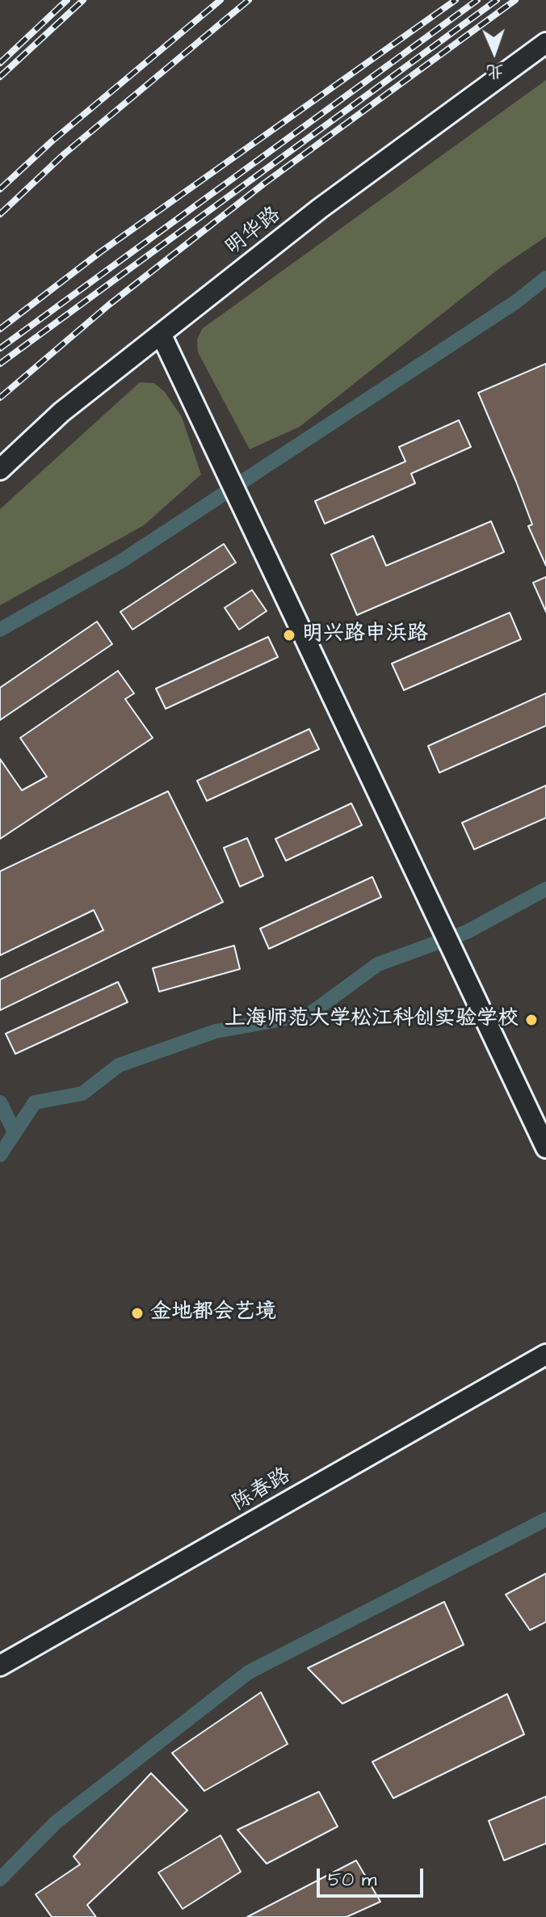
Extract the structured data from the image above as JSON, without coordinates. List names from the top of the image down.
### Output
{
  "streets": {
    "street": ["明华路", "陈春路"]
  },
  "places": ["明兴路申浜路", "上海师范大学松江科创实验学校", "金地都会艺境"],
  "scale_bar": "50 m",
  "north": "bottom"
}
